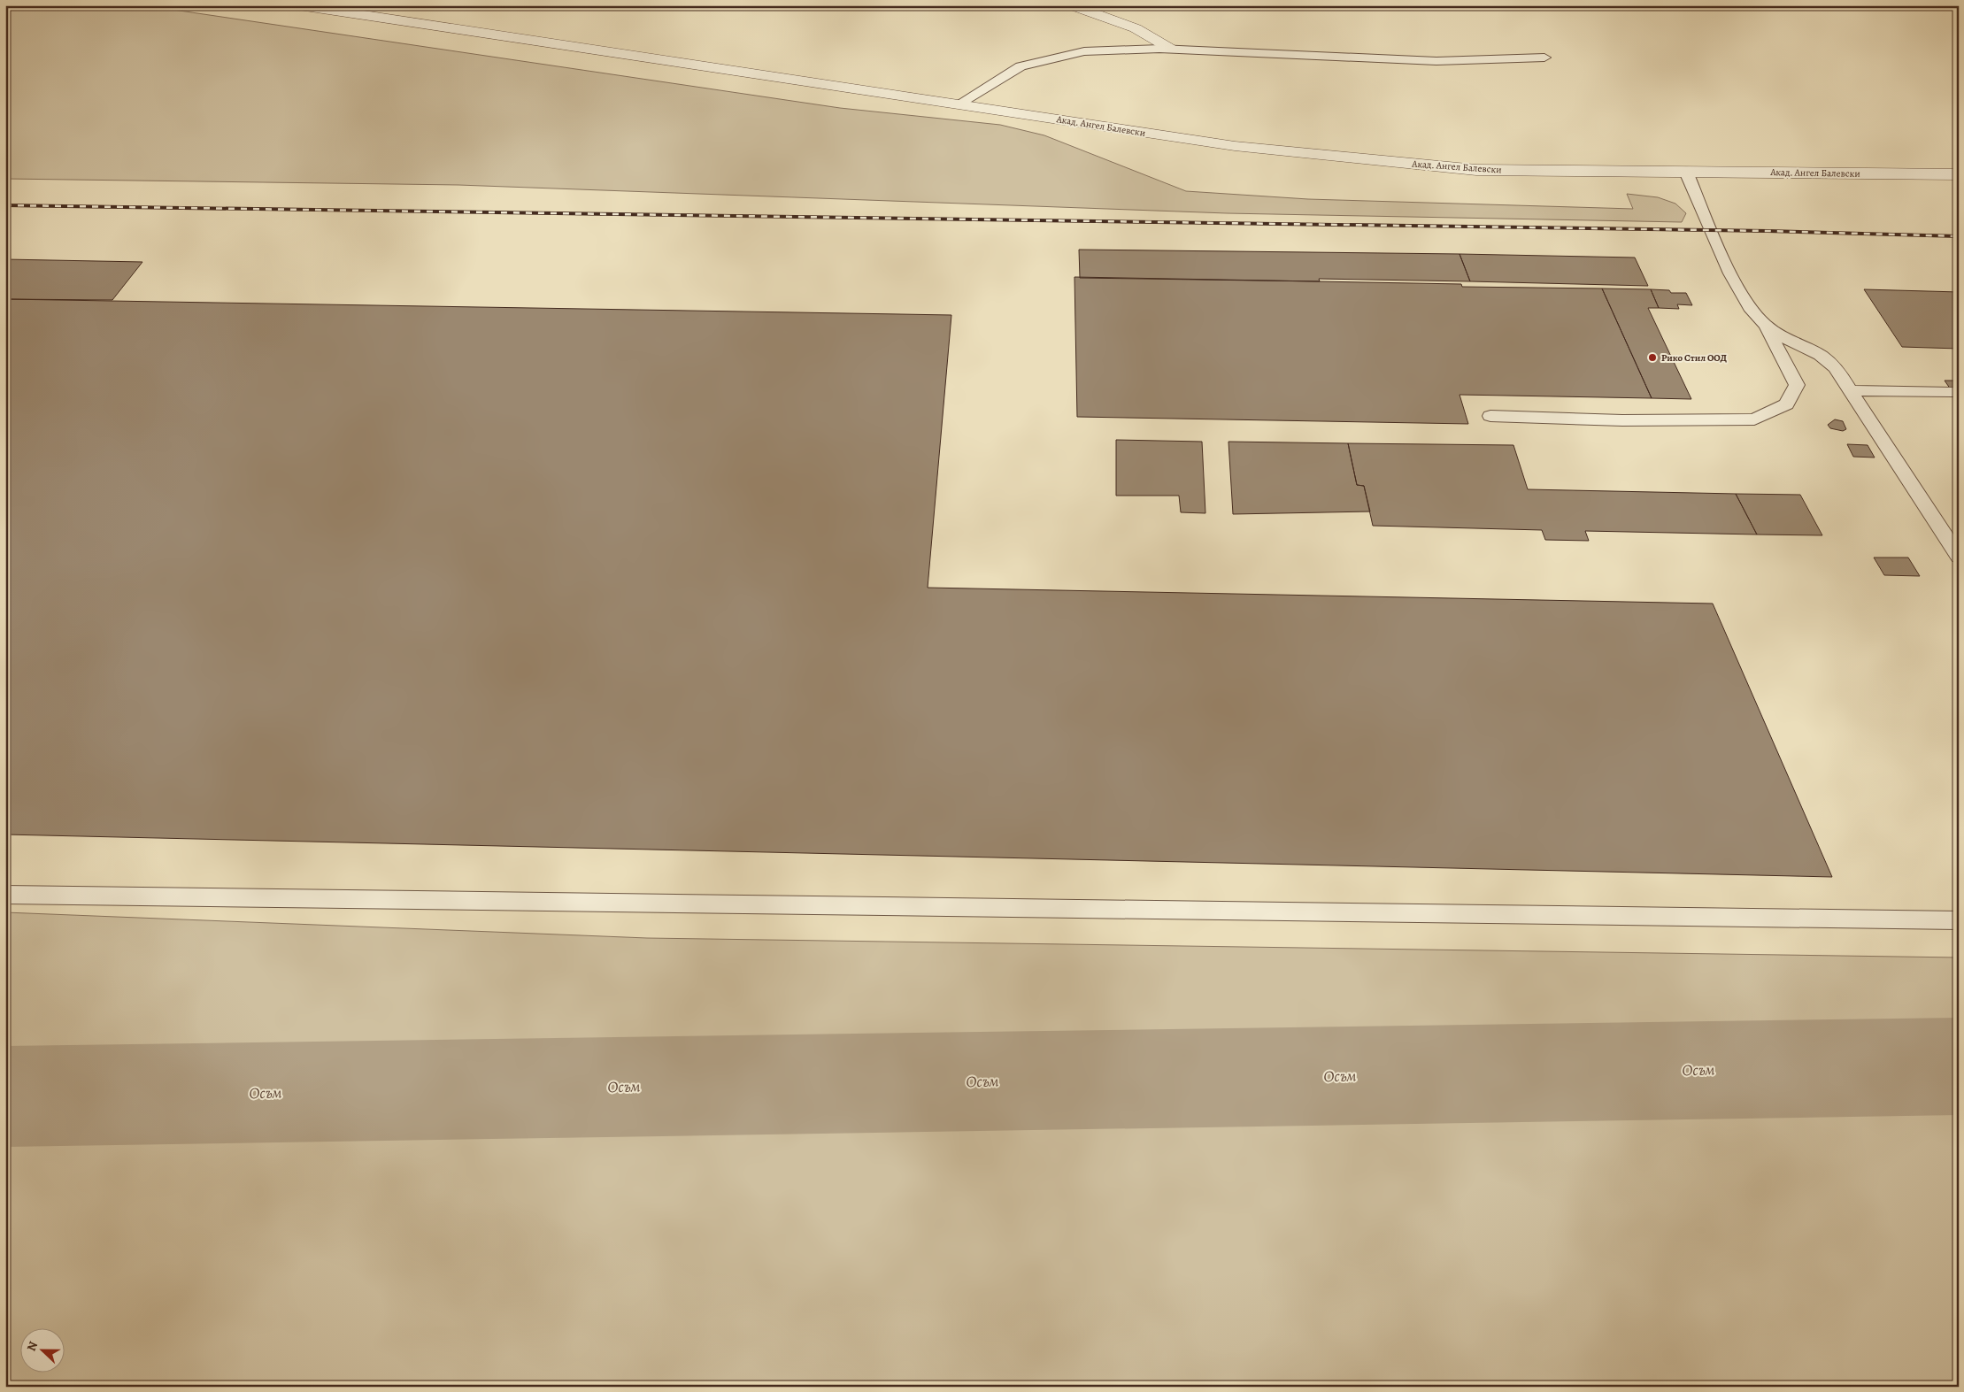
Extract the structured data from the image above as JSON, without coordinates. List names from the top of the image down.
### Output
{
  "streets": {
    "street": ["Акад. Ангел Балевски"]
  },
  "water": ["Осъм"],
  "places": ["Рико Стил ООД"],
  "north": "left"
}
